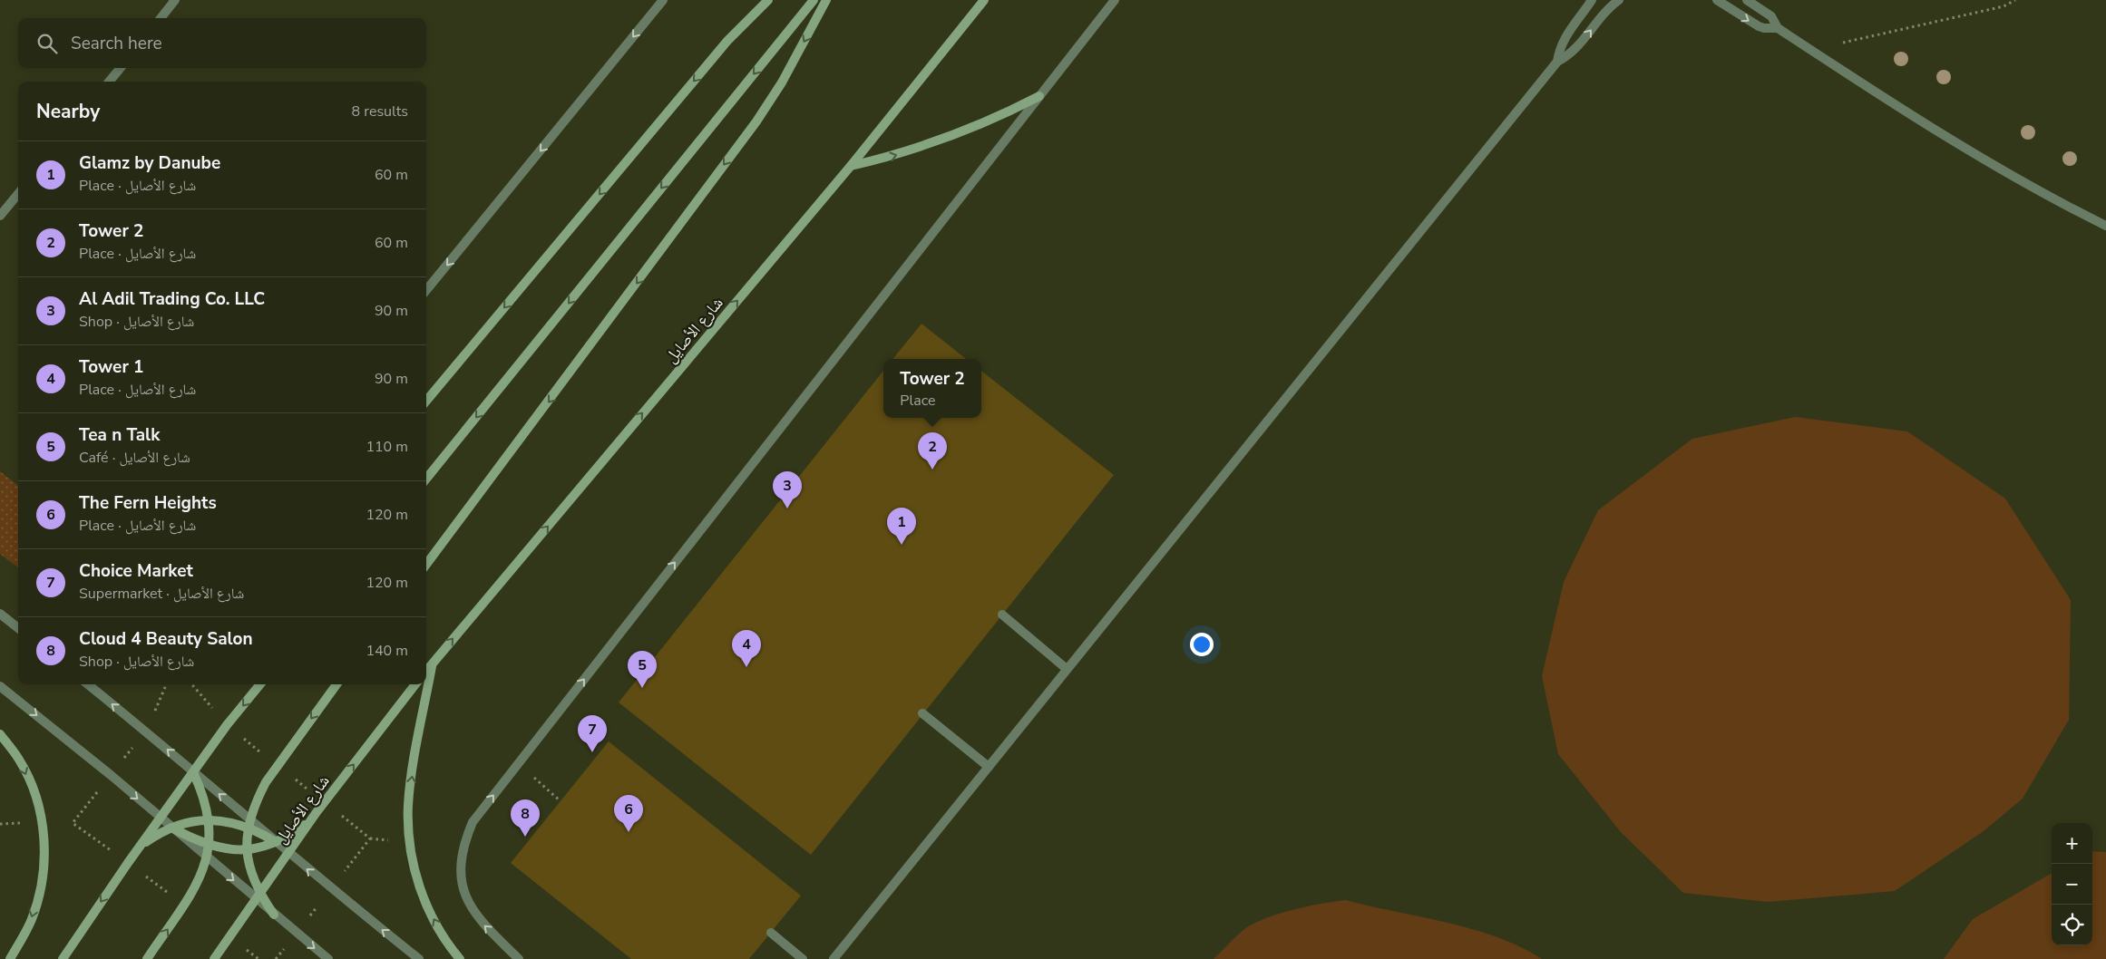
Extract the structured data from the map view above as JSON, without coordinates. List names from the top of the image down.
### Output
{
  "streets": {
    "main road": ["شارع الأصايل"]
  },
  "page": {
    "search": "Search here",
    "heading": ["Nearby", "8 results"],
    "list": [
      {
        "mark": "1",
        "name": "Glamz by Danube",
        "note": "Place · شارع الأصايل",
        "value": "60 m"
      },
      {
        "mark": "2",
        "name": "Tower 2",
        "note": "Place · شارع الأصايل",
        "value": "60 m"
      },
      {
        "mark": "3",
        "name": "Al Adil Trading Co. LLC",
        "note": "Shop · شارع الأصايل",
        "value": "90 m"
      },
      {
        "mark": "4",
        "name": "Tower 1",
        "note": "Place · شارع الأصايل",
        "value": "90 m"
      },
      {
        "mark": "5",
        "name": "Tea n Talk",
        "note": "Café · شارع الأصايل",
        "value": "110 m"
      },
      {
        "mark": "6",
        "name": "The Fern Heights",
        "note": "Place · شارع الأصايل",
        "value": "120 m"
      },
      {
        "mark": "7",
        "name": "Choice Market",
        "note": "Supermarket · شارع الأصايل",
        "value": "120 m"
      },
      {
        "mark": "8",
        "name": "Cloud 4 Beauty Salon",
        "note": "Shop · شارع الأصايل",
        "value": "140 m"
      }
    ],
    "popup": ["Tower 2", "Place"],
    "pins": [
      "2",
      "3",
      "1",
      "4",
      "5",
      "7",
      "6",
      "8"
    ],
    "map_buttons": ["+", "−"]
  }
}
